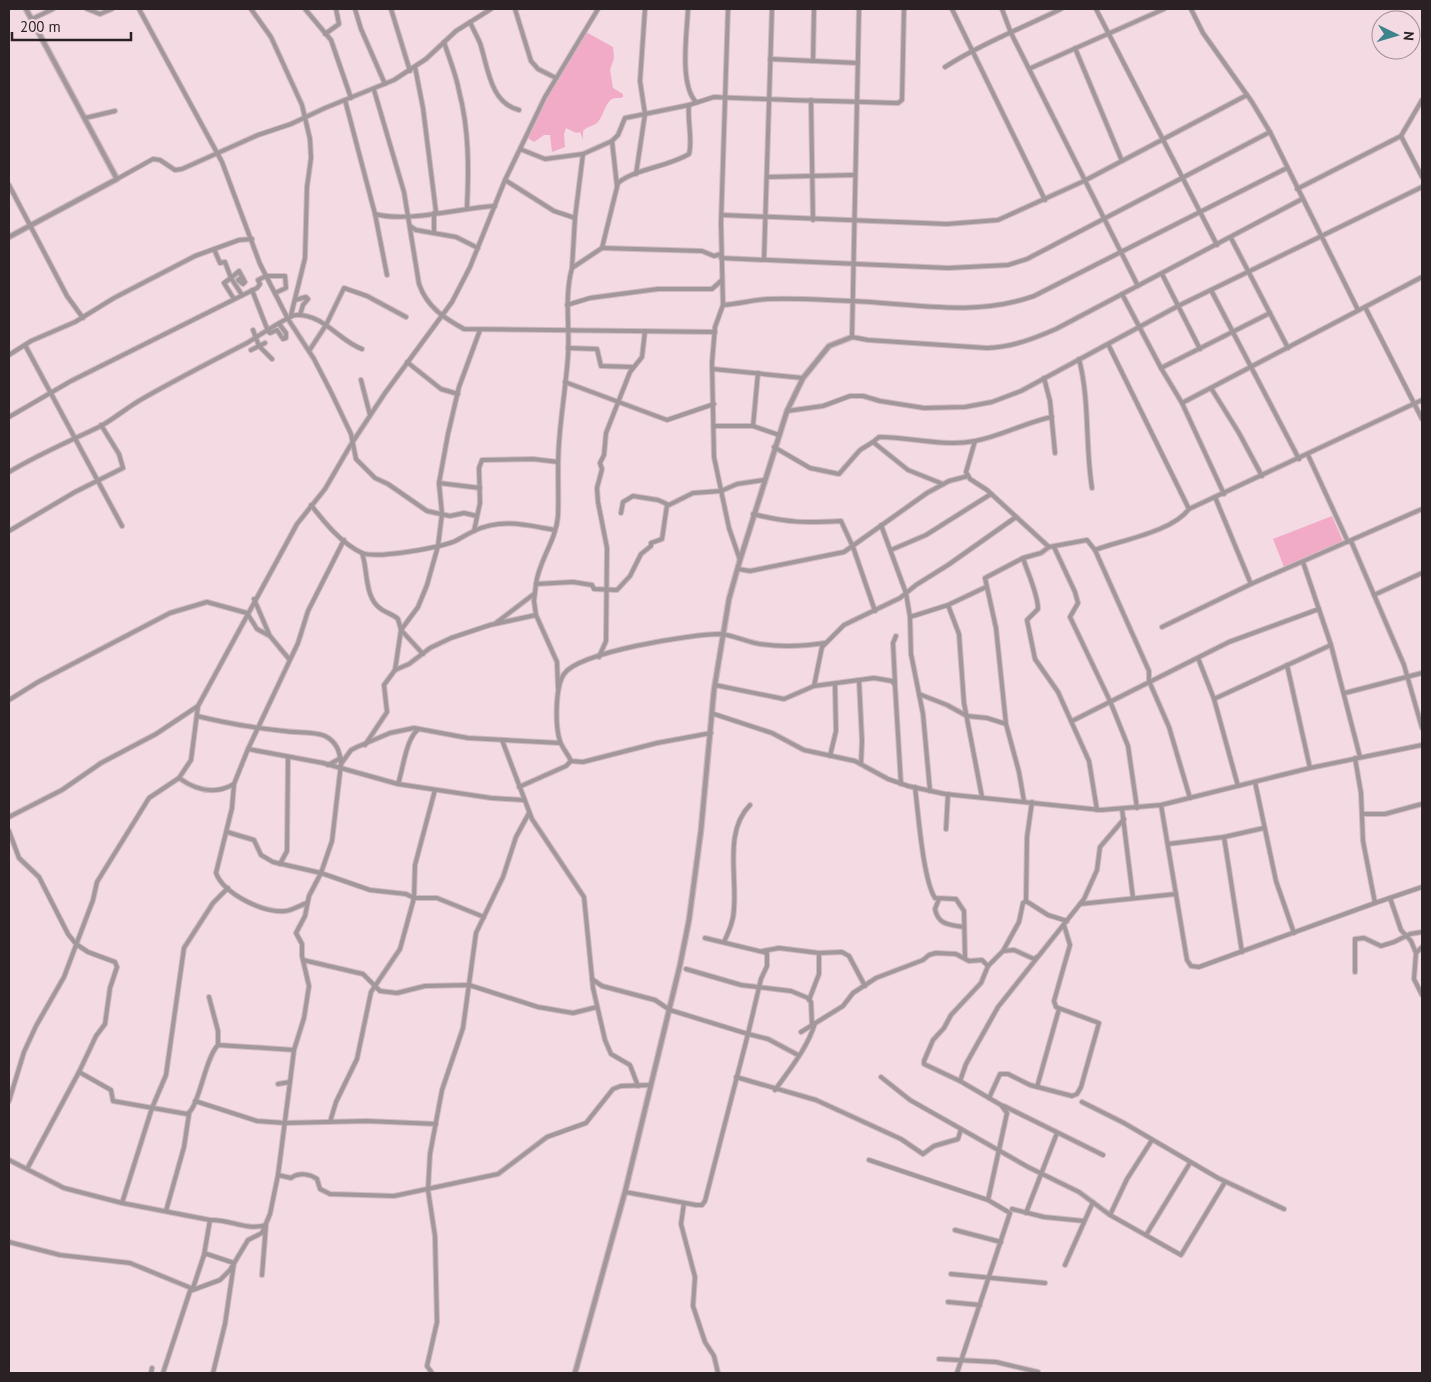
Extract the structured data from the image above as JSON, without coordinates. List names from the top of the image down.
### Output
{
  "scale_bar": "200 m",
  "north": "right"
}
